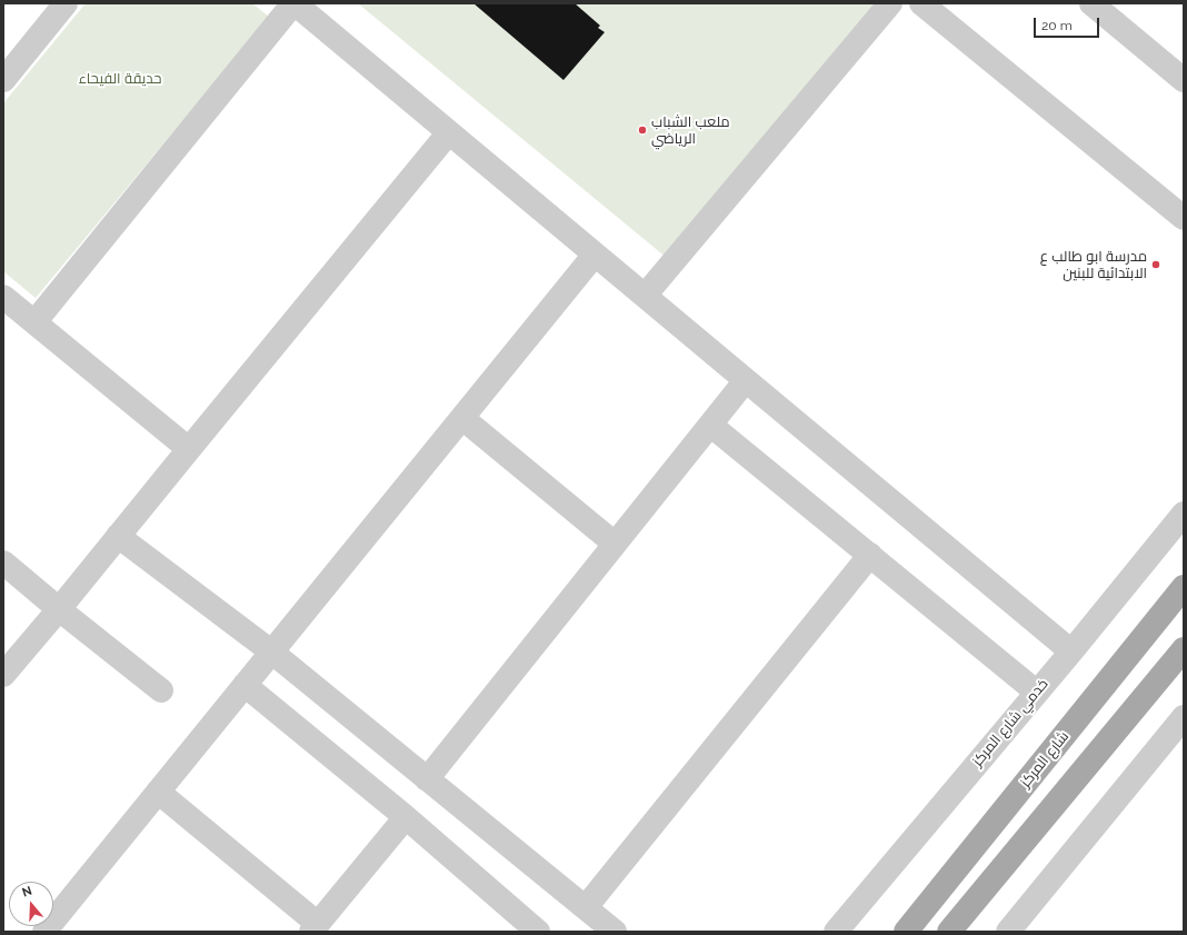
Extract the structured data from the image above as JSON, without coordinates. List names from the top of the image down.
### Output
{
  "streets": {
    "main road": ["شارع المركز"],
    "street": ["خدمي شارع المركز"]
  },
  "parks": ["حديقة الفيحاء"],
  "places": ["ملعب الشباب الرياضي", "مدرسة ابو طالب ع الابتدائية للبنين"],
  "scale_bar": "20 m",
  "north": "top"
}
